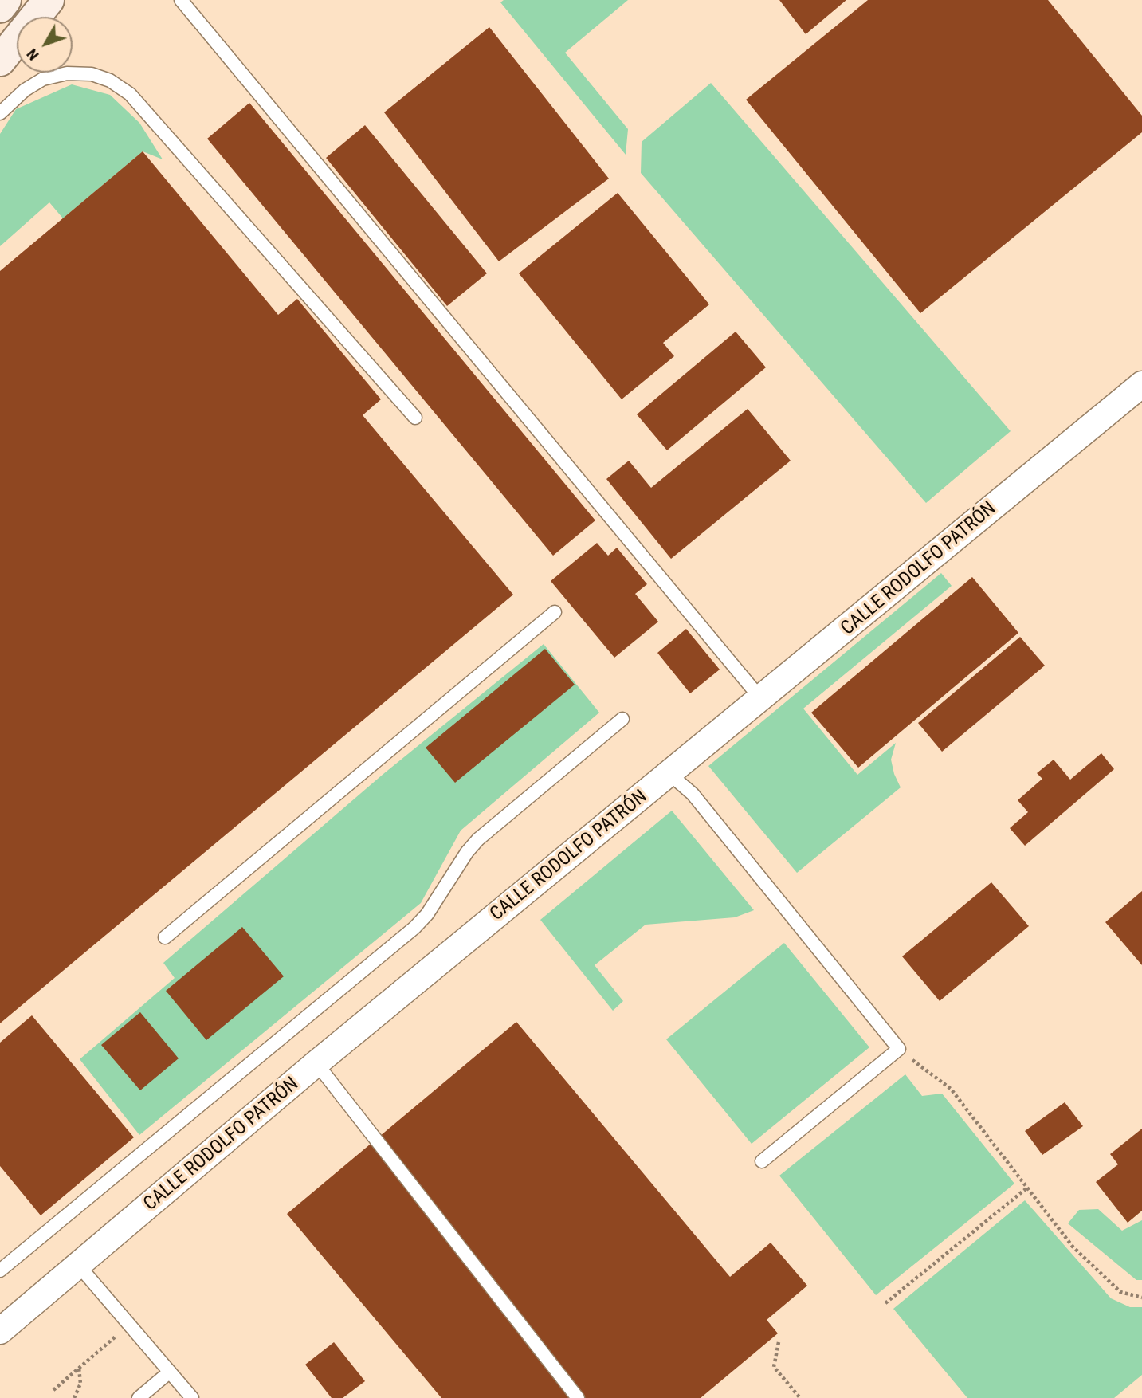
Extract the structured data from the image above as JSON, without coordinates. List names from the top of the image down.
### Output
{
  "streets": {
    "street": ["CALLE RODOLFO PATRÓN"]
  },
  "north": "bottom left"
}
